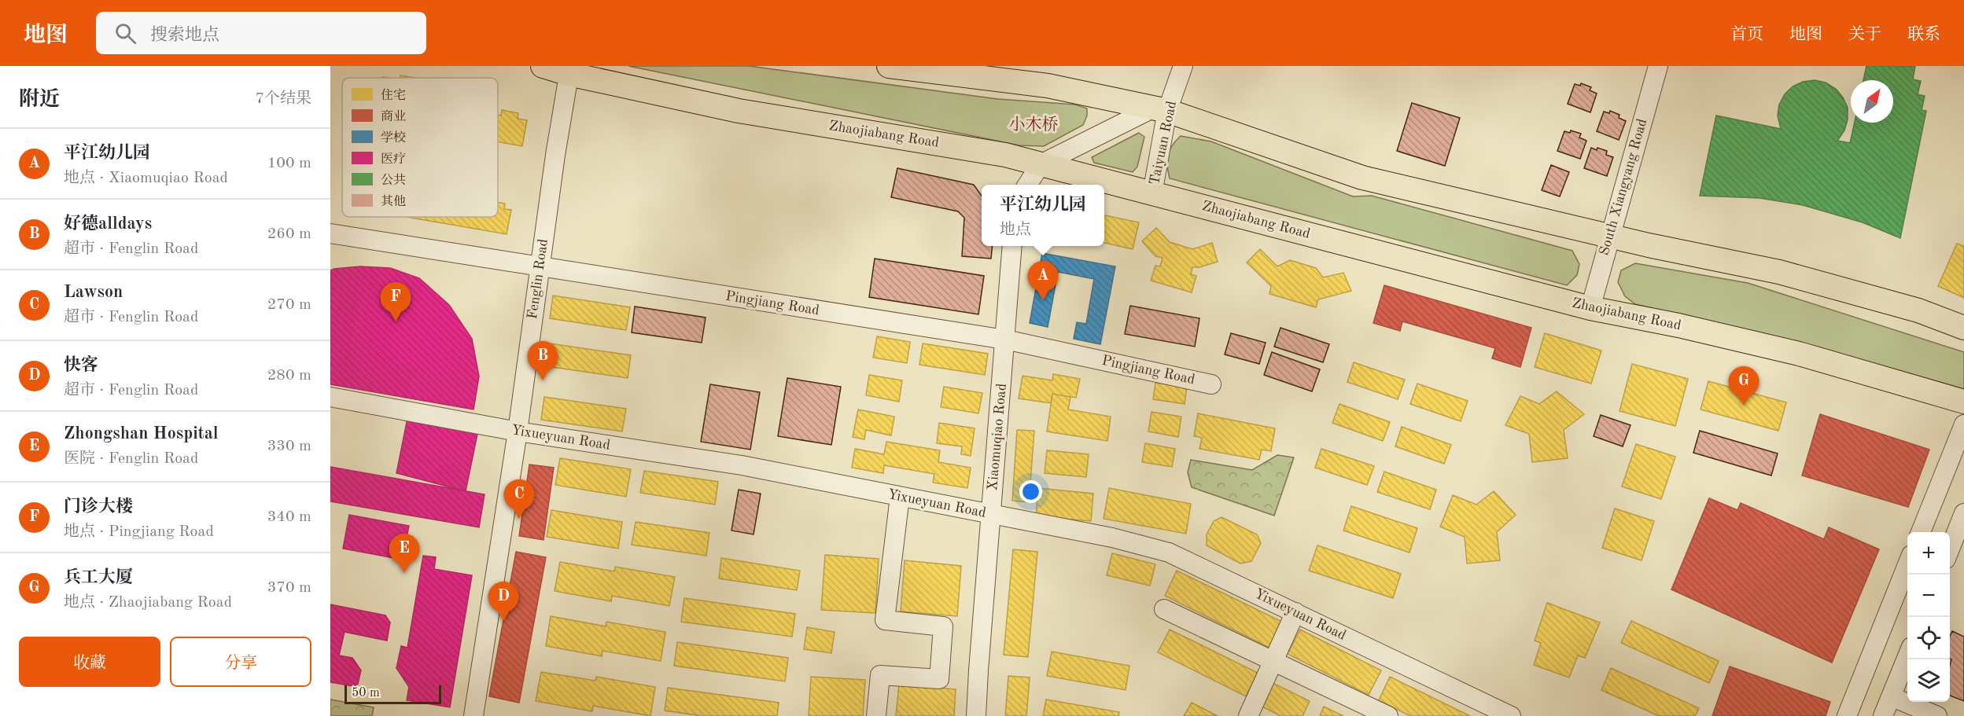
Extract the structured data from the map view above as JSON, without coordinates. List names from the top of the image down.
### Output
{
  "streets": {
    "main road": ["Zhaojiabang Road"],
    "street": [
      "Taiyuan Road",
      "South Xiangyang Road",
      "Fenglin Road",
      "Pingjiang Road",
      "Xiaomuqiao Road",
      "Yixueyuan Road"
    ]
  },
  "crossings": [
    ["Zhaojiabang Road", "Taiyuan Road"],
    ["Zhaojiabang Road", "South Xiangyang Road"],
    ["Zhaojiabang Road", "Fenglin Road"],
    ["Fenglin Road", "Pingjiang Road"],
    ["Fenglin Road", "Yixueyuan Road"],
    ["Pingjiang Road", "Xiaomuqiao Road"],
    ["Xiaomuqiao Road", "Yixueyuan Road"]
  ],
  "districts": ["小木桥"],
  "legend": [
    "住宅",
    "商业",
    "学校",
    "医疗",
    "公共",
    "其他"
  ],
  "scale_bar": "50 m",
  "north": "top right",
  "page": {
    "header": "地图",
    "search": "搜索地点",
    "nav": [
      "首页",
      "地图",
      "关于",
      "联系"
    ],
    "heading": ["附近", "7个结果"],
    "list": [
      {
        "mark": "A",
        "name": "平江幼儿园",
        "note": "地点 · Xiaomuqiao Road",
        "value": "100 m"
      },
      {
        "mark": "B",
        "name": "好德alldays",
        "note": "超市 · Fenglin Road",
        "value": "260 m"
      },
      {
        "mark": "C",
        "name": "Lawson",
        "note": "超市 · Fenglin Road",
        "value": "270 m"
      },
      {
        "mark": "D",
        "name": "快客",
        "note": "超市 · Fenglin Road",
        "value": "280 m"
      },
      {
        "mark": "E",
        "name": "Zhongshan Hospital",
        "note": "医院 · Fenglin Road",
        "value": "330 m"
      },
      {
        "mark": "F",
        "name": "门诊大楼",
        "note": "地点 · Pingjiang Road",
        "value": "340 m"
      },
      {
        "mark": "G",
        "name": "兵工大厦",
        "note": "地点 · Zhaojiabang Road",
        "value": "370 m"
      }
    ],
    "popup": ["平江幼儿园", "地点"],
    "pins": [
      "A",
      "F",
      "B",
      "G",
      "C",
      "E",
      "D"
    ],
    "map_buttons": ["+", "−"],
    "buttons": ["收藏", "分享"],
    "scale": "50 m"
  }
}
